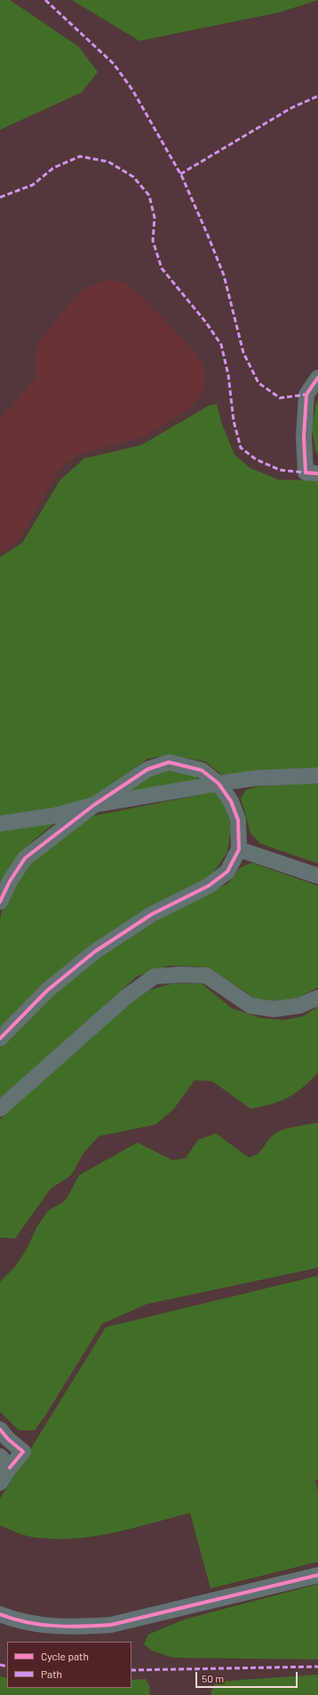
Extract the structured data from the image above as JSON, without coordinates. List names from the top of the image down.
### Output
{
  "legend": ["Cycle path", "Path"],
  "scale_bar": "50 m"
}
